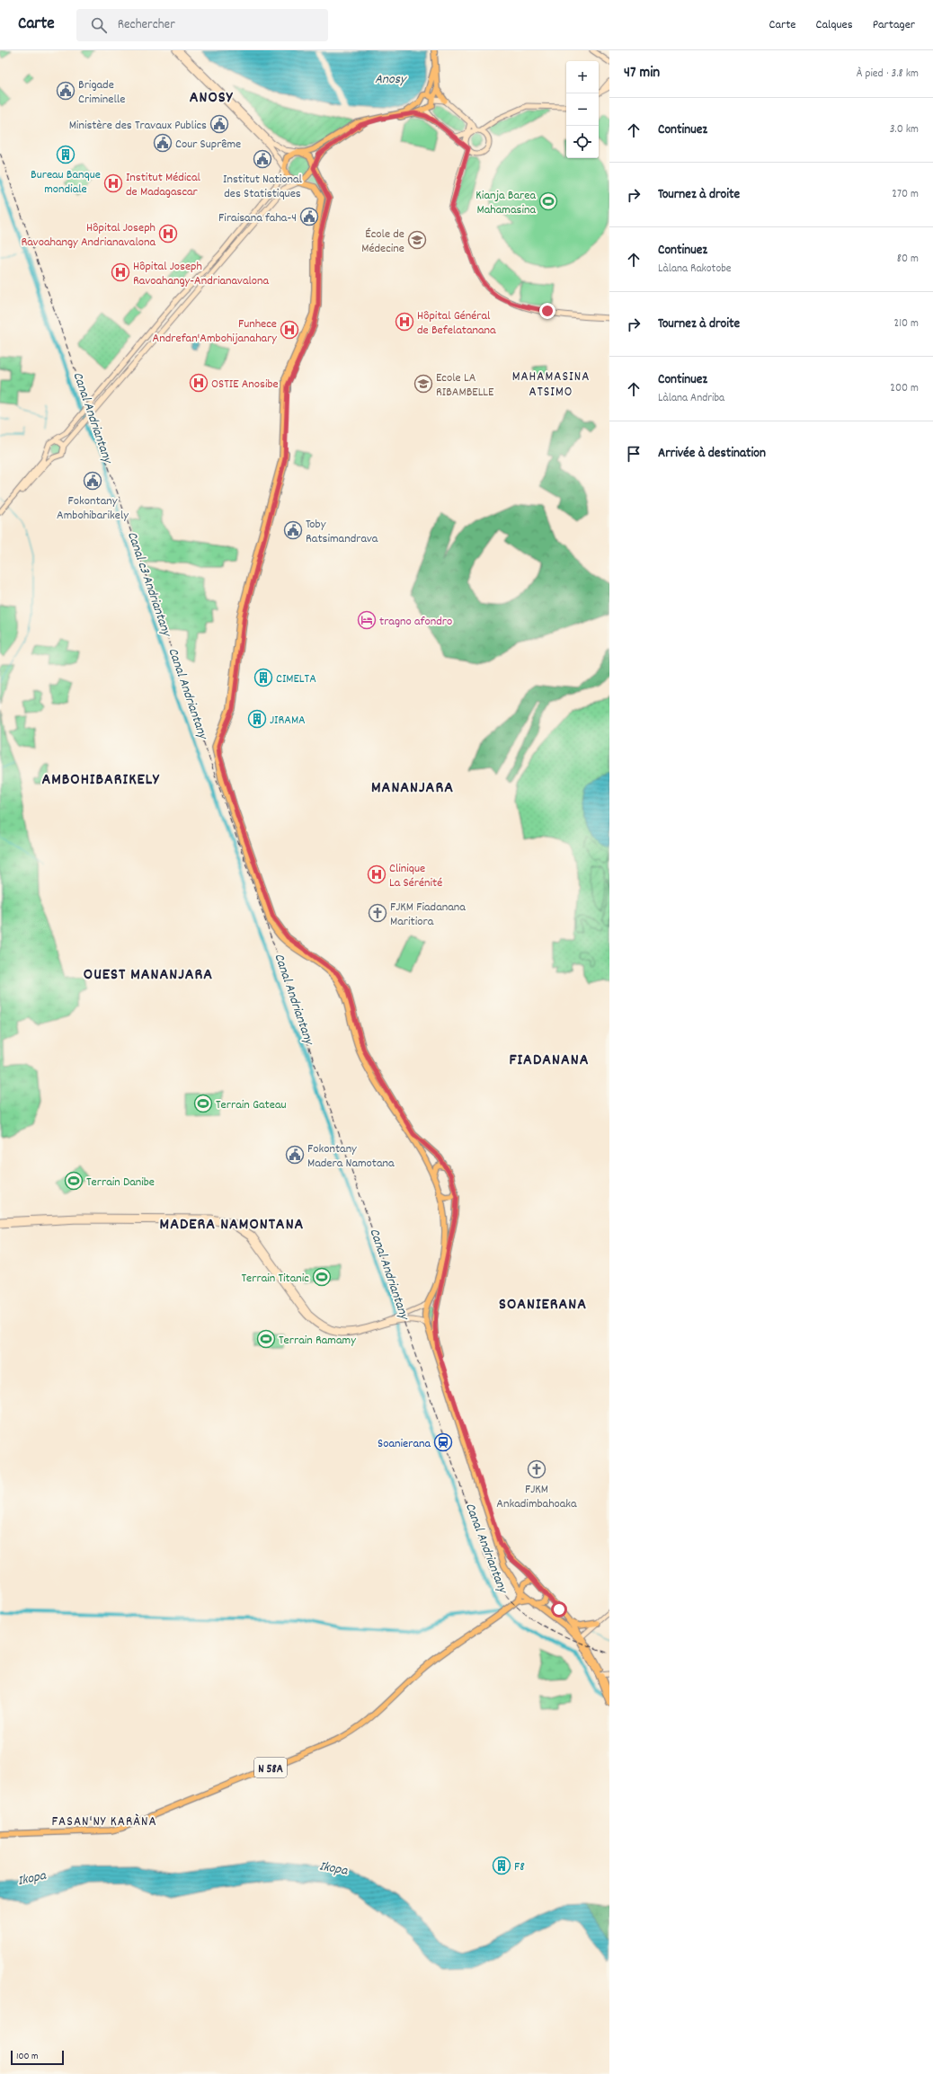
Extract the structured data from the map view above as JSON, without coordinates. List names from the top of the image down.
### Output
{
  "streets": {
    "main road": ["N 58A"]
  },
  "districts": [
    "ANOSY",
    "MAHAMASINA ATSIMO",
    "AMBOHIBARIKELY",
    "MANANJARA",
    "OUEST MANANJARA",
    "FIADANANA",
    "MADERA NAMONTANA",
    "SOANIERANA",
    "FASAN'NY KARÀNA"
  ],
  "water": [
    "Anosy",
    "Canal Andriantany",
    "Canal c3 Andriantany",
    "Ikopa"
  ],
  "places": {
    "public building": [
      "Brigade Criminelle",
      "Ministère des Travaux Publics",
      "Cour Suprême",
      "Institut National des Statistiques",
      "Firaisana faha-4",
      "Fokontany Ambohibarikely",
      "Toby Ratsimandrava",
      "Fokontany Madera Namotana"
    ],
    "building": [
      "Bureau Banque mondiale",
      "CIMELTA",
      "JIRAMA",
      "F8"
    ],
    "hospital": [
      "Institut Médical de Madagascar",
      "Hôpital Joseph Ravoahangy Andrianavalona",
      "Hôpital Joseph Ravoahangy-Andrianavalona",
      "Hôpital Général de Befelatanana",
      "Funhece Andrefan'Ambohijanahary",
      "OSTIE Anosibe",
      "Clinique La Sérénité"
    ],
    "sports": [
      "Kianja Barea Mahamasina",
      "Terrain Gateau",
      "Terrain Danibe",
      "Terrain Titanic",
      "Terrain Ramamy"
    ],
    "school or university": ["École de Médecine", "Ecole LA RIBAMBELLE"],
    "hotel": ["tragno afondro"],
    "church": ["FJKM Fiadanana Maritiora", "FJKM Ankadimbahoaka"],
    "station": ["Soanierana"]
  },
  "scale_bar": "100 m",
  "page": {
    "header": "Carte",
    "search": "Rechercher",
    "nav": ["Carte", "Calques", "Partager"],
    "heading": ["47 min", "À pied · 3.8 km"],
    "map_buttons": ["+", "−"],
    "list": [
      ["Continuez", "3.0 km"],
      ["Tournez à droite", "270 m"],
      ["Continuez", "Làlana Rakotobe", "80 m"],
      ["Tournez à droite", "210 m"],
      ["Continuez", "Làlana Andriba", "200 m"],
      "Arrivée à destination"
    ],
    "scale": "100 m"
  }
}
